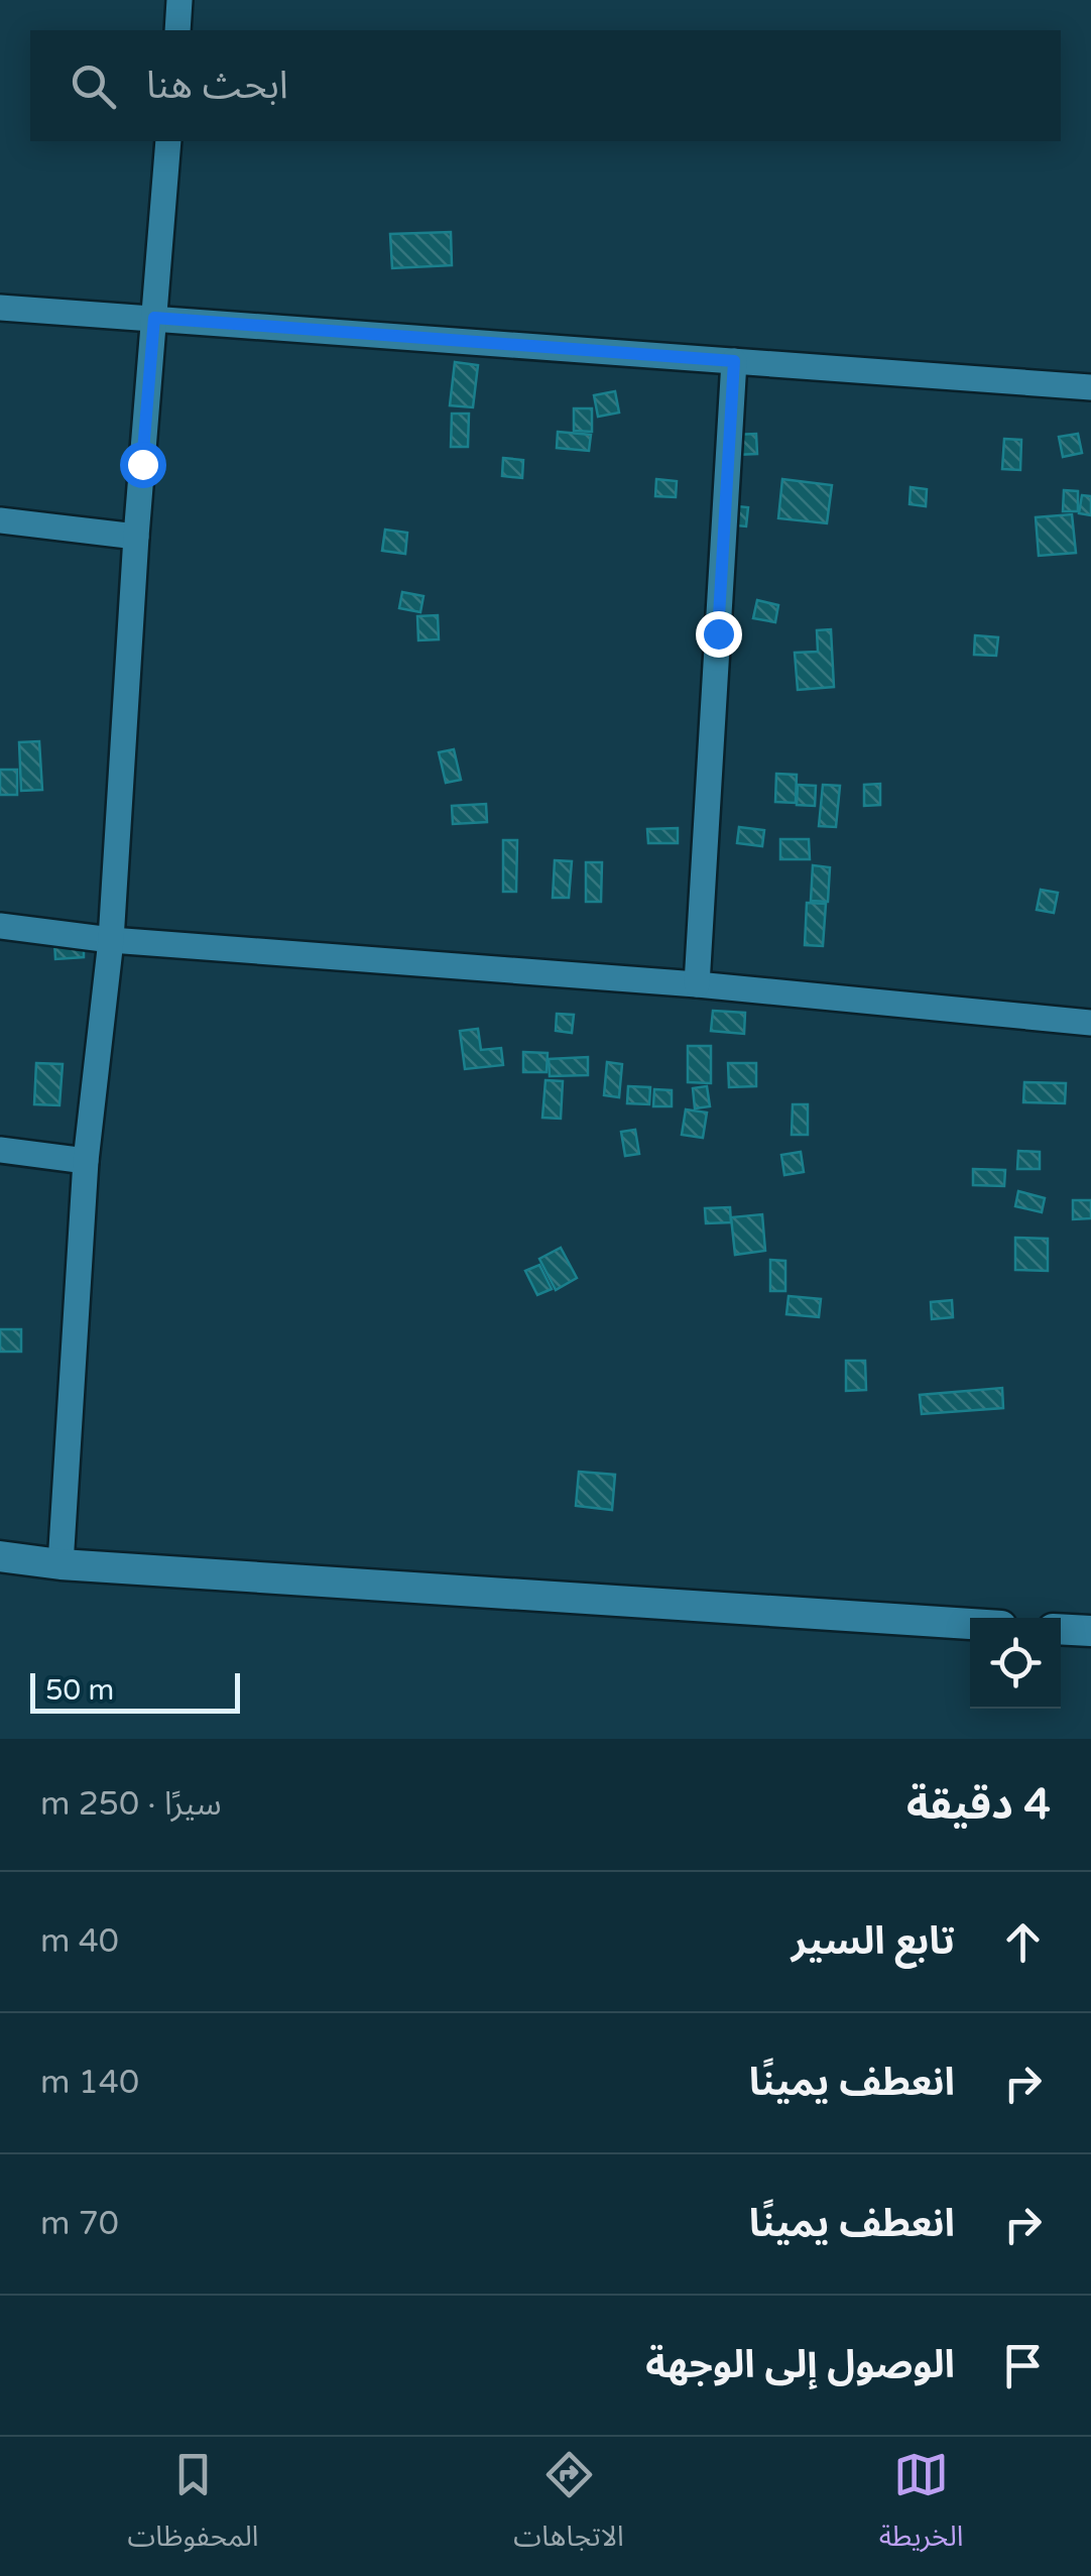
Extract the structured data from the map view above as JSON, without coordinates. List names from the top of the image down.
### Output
{
  "scale_bar": "50 m",
  "page": {
    "search": "ابحث هنا",
    "scale": "50 m",
    "heading": ["4 دقيقة", "سيرًا · 250 m"],
    "list": [
      ["تابع السير", "40 m"],
      ["انعطف يمينًا", "140 m"],
      ["انعطف يمينًا", "70 m"],
      "الوصول إلى الوجهة"
    ],
    "nav": ["الخريطة", "الاتجاهات", "المحفوظات"]
  }
}
